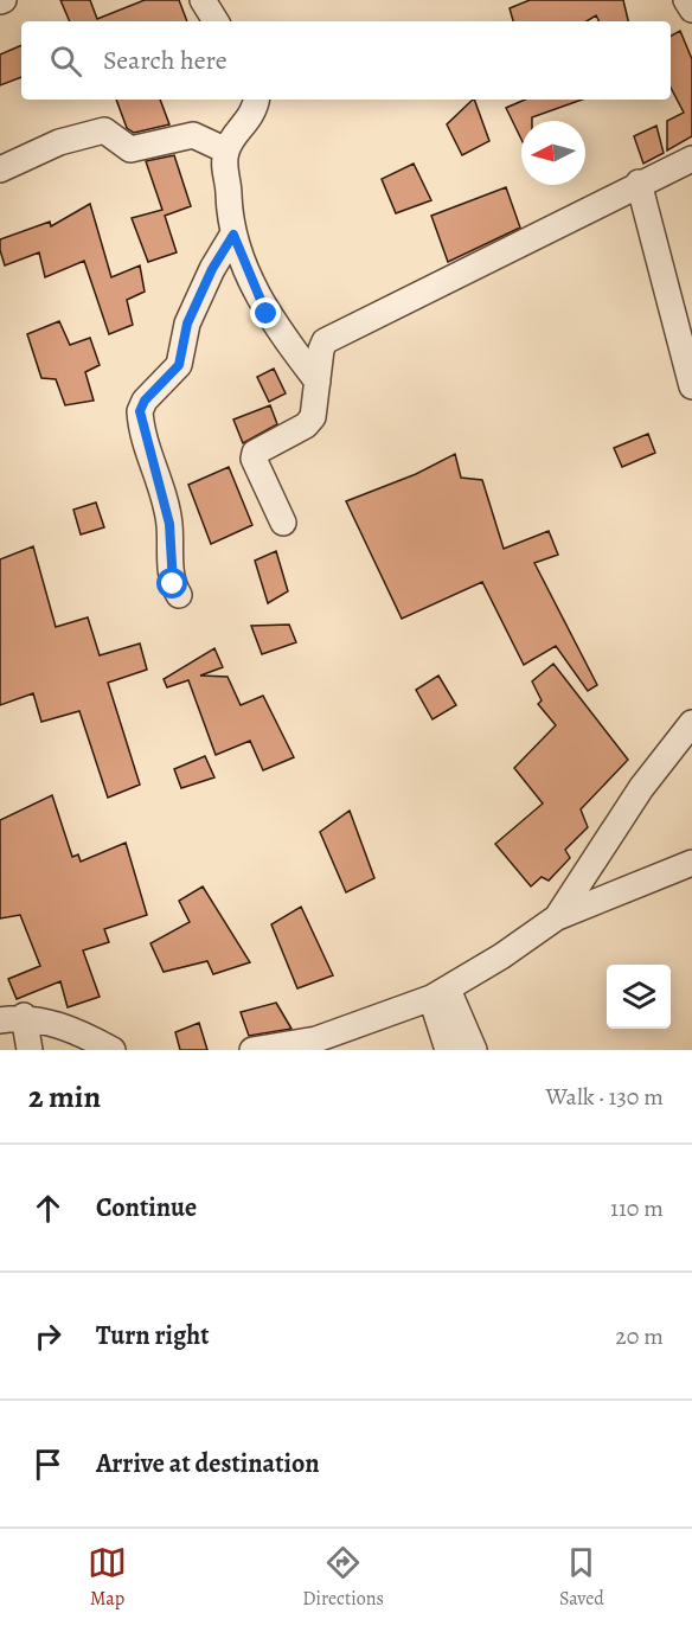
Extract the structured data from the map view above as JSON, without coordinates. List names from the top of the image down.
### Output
{
  "north": "left",
  "page": {
    "search": "Search here",
    "heading": ["2 min", "Walk · 130 m"],
    "list": [
      ["Continue", "110 m"],
      ["Turn right", "20 m"],
      "Arrive at destination"
    ],
    "nav": ["Map", "Directions", "Saved"]
  }
}
